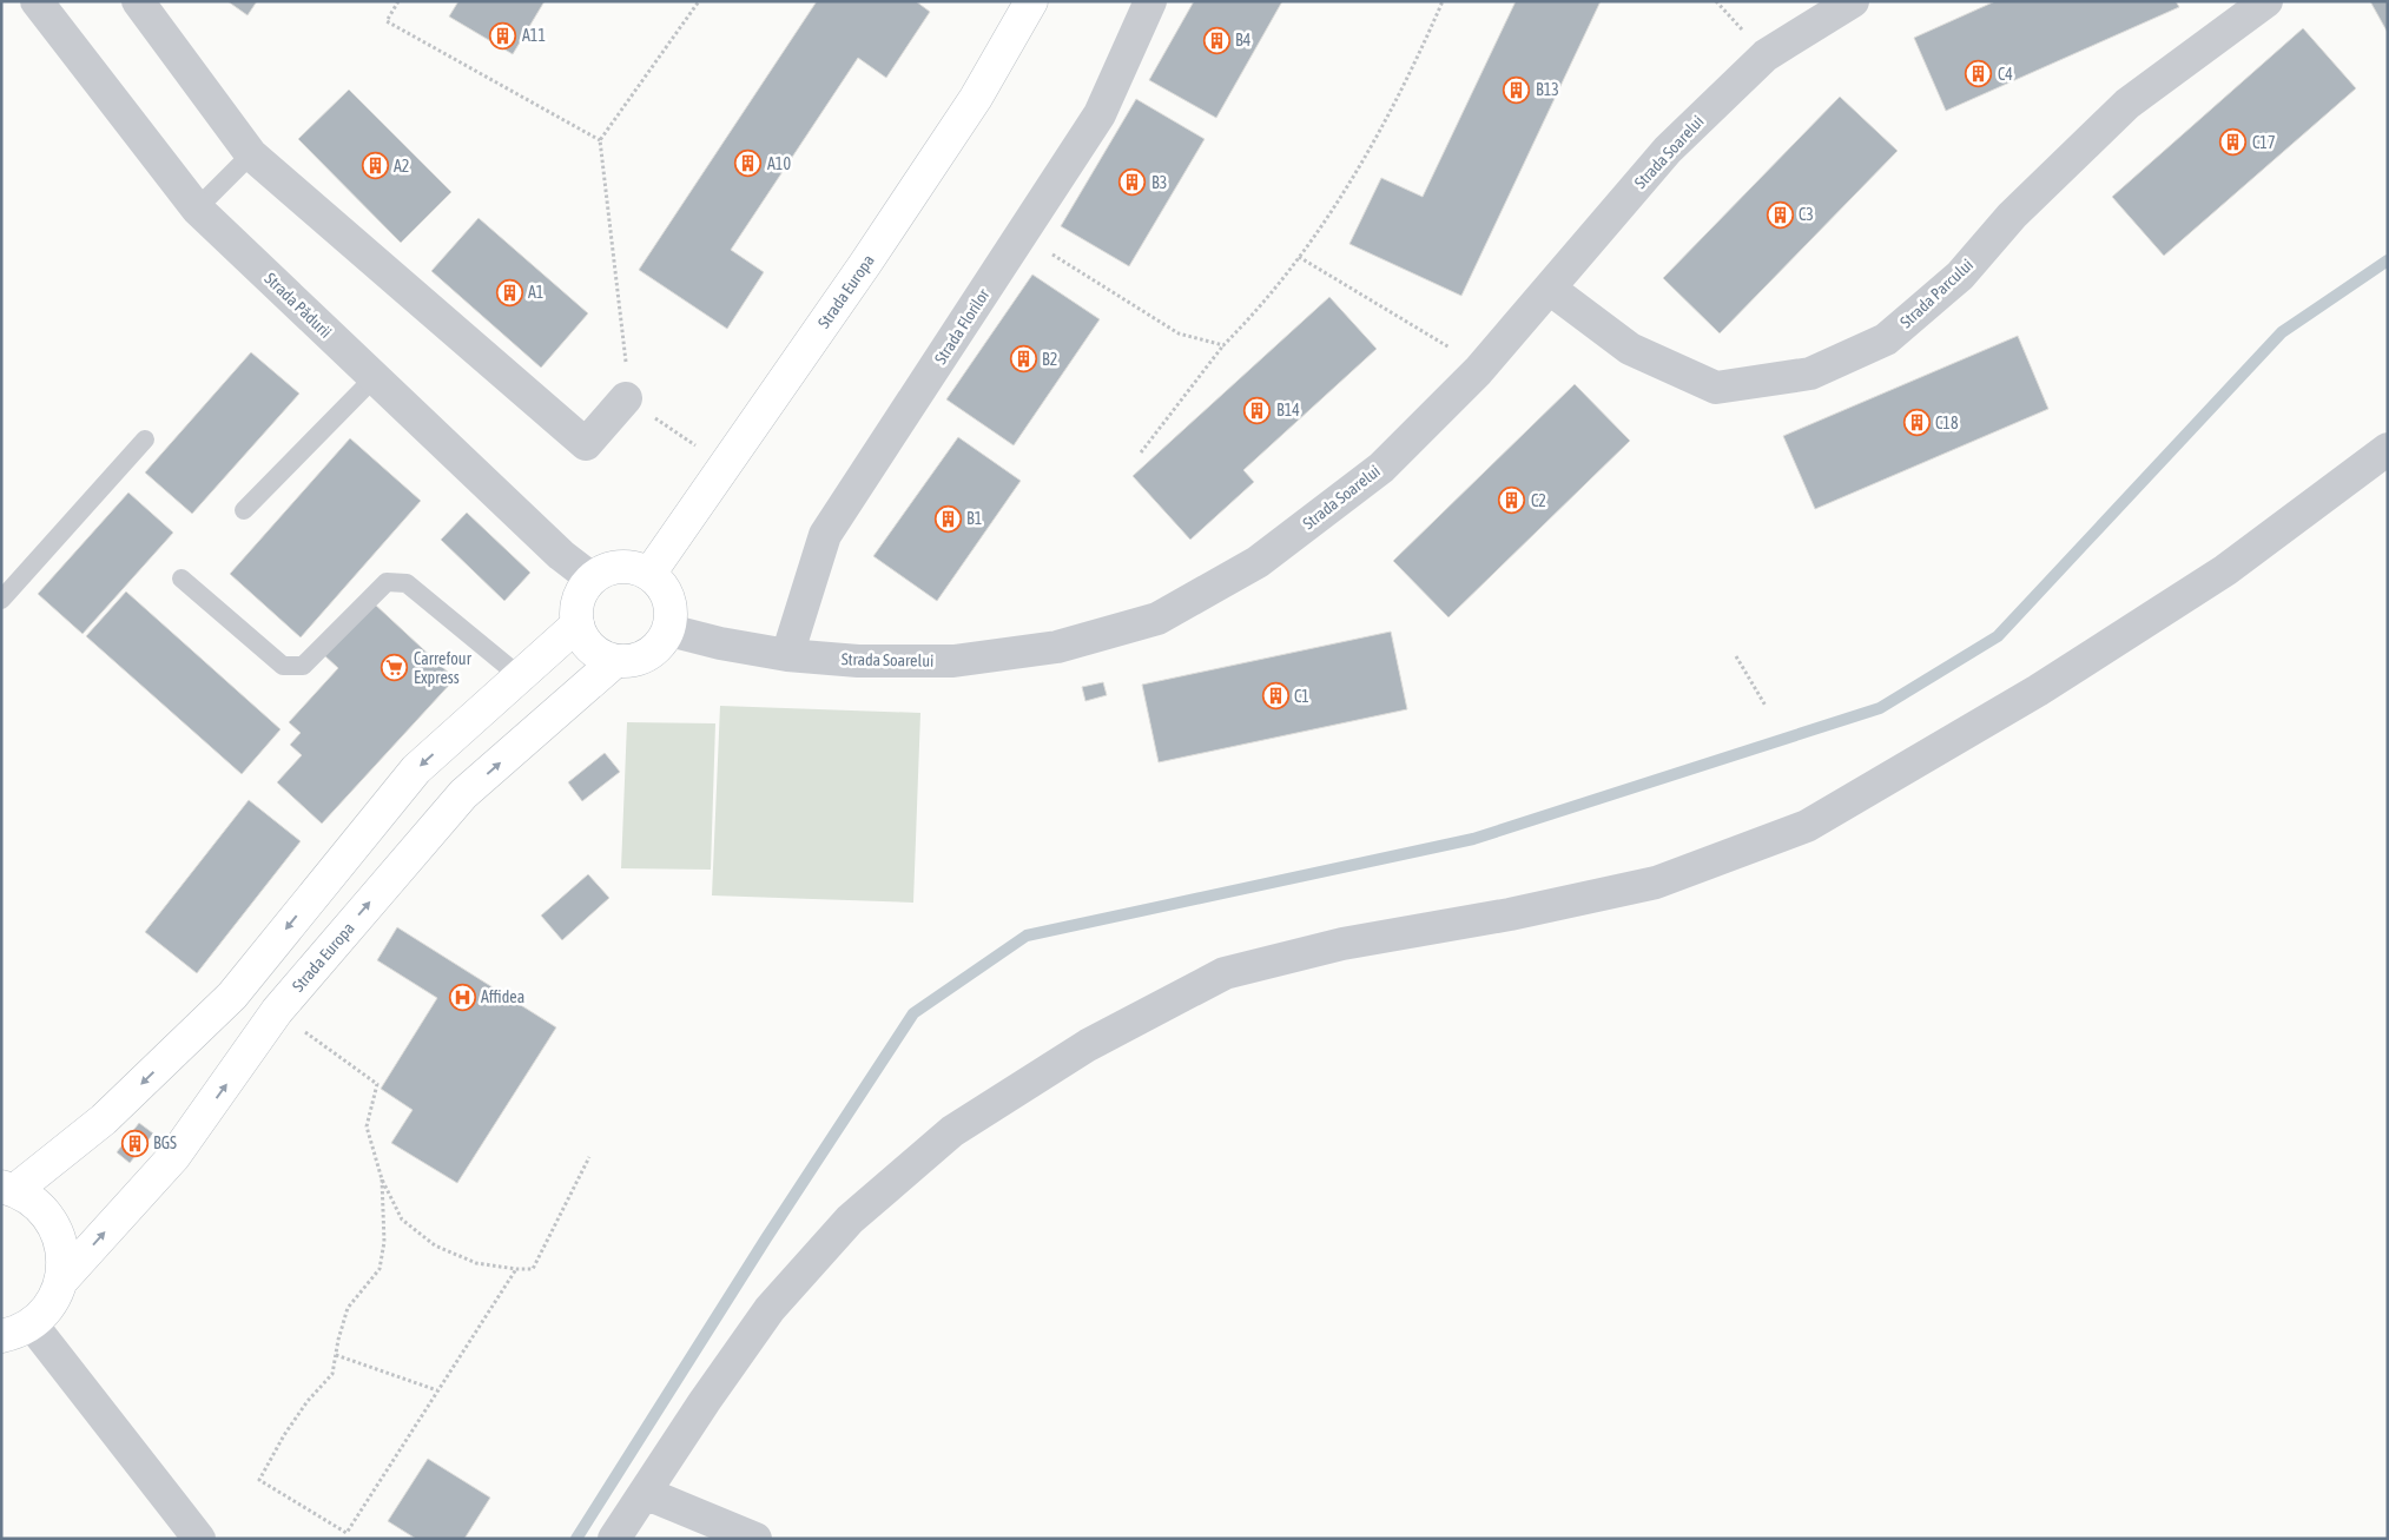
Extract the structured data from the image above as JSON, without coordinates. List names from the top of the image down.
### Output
{
  "streets": {
    "street": [
      "Strada Soarelui",
      "Strada Europa",
      "Strada Parcului",
      "Strada Pădurii",
      "Strada Florilor"
    ]
  },
  "crossings": [
    ["Strada Soarelui", "Strada Europa"],
    ["Strada Soarelui", "Strada Parcului"],
    ["Strada Soarelui", "Strada Pădurii"],
    ["Strada Soarelui", "Strada Florilor"],
    ["Strada Europa", "Strada Pădurii"]
  ],
  "places": {
    "building": [
      "A11",
      "B4",
      "C4",
      "B13",
      "C17",
      "A10",
      "A2",
      "B3",
      "C3",
      "A1",
      "B2",
      "B14",
      "C18",
      "C2",
      "B1",
      "C1",
      "BGS"
    ],
    "supermarket": ["Carrefour Express"],
    "hospital": ["Affidea"]
  }
}
